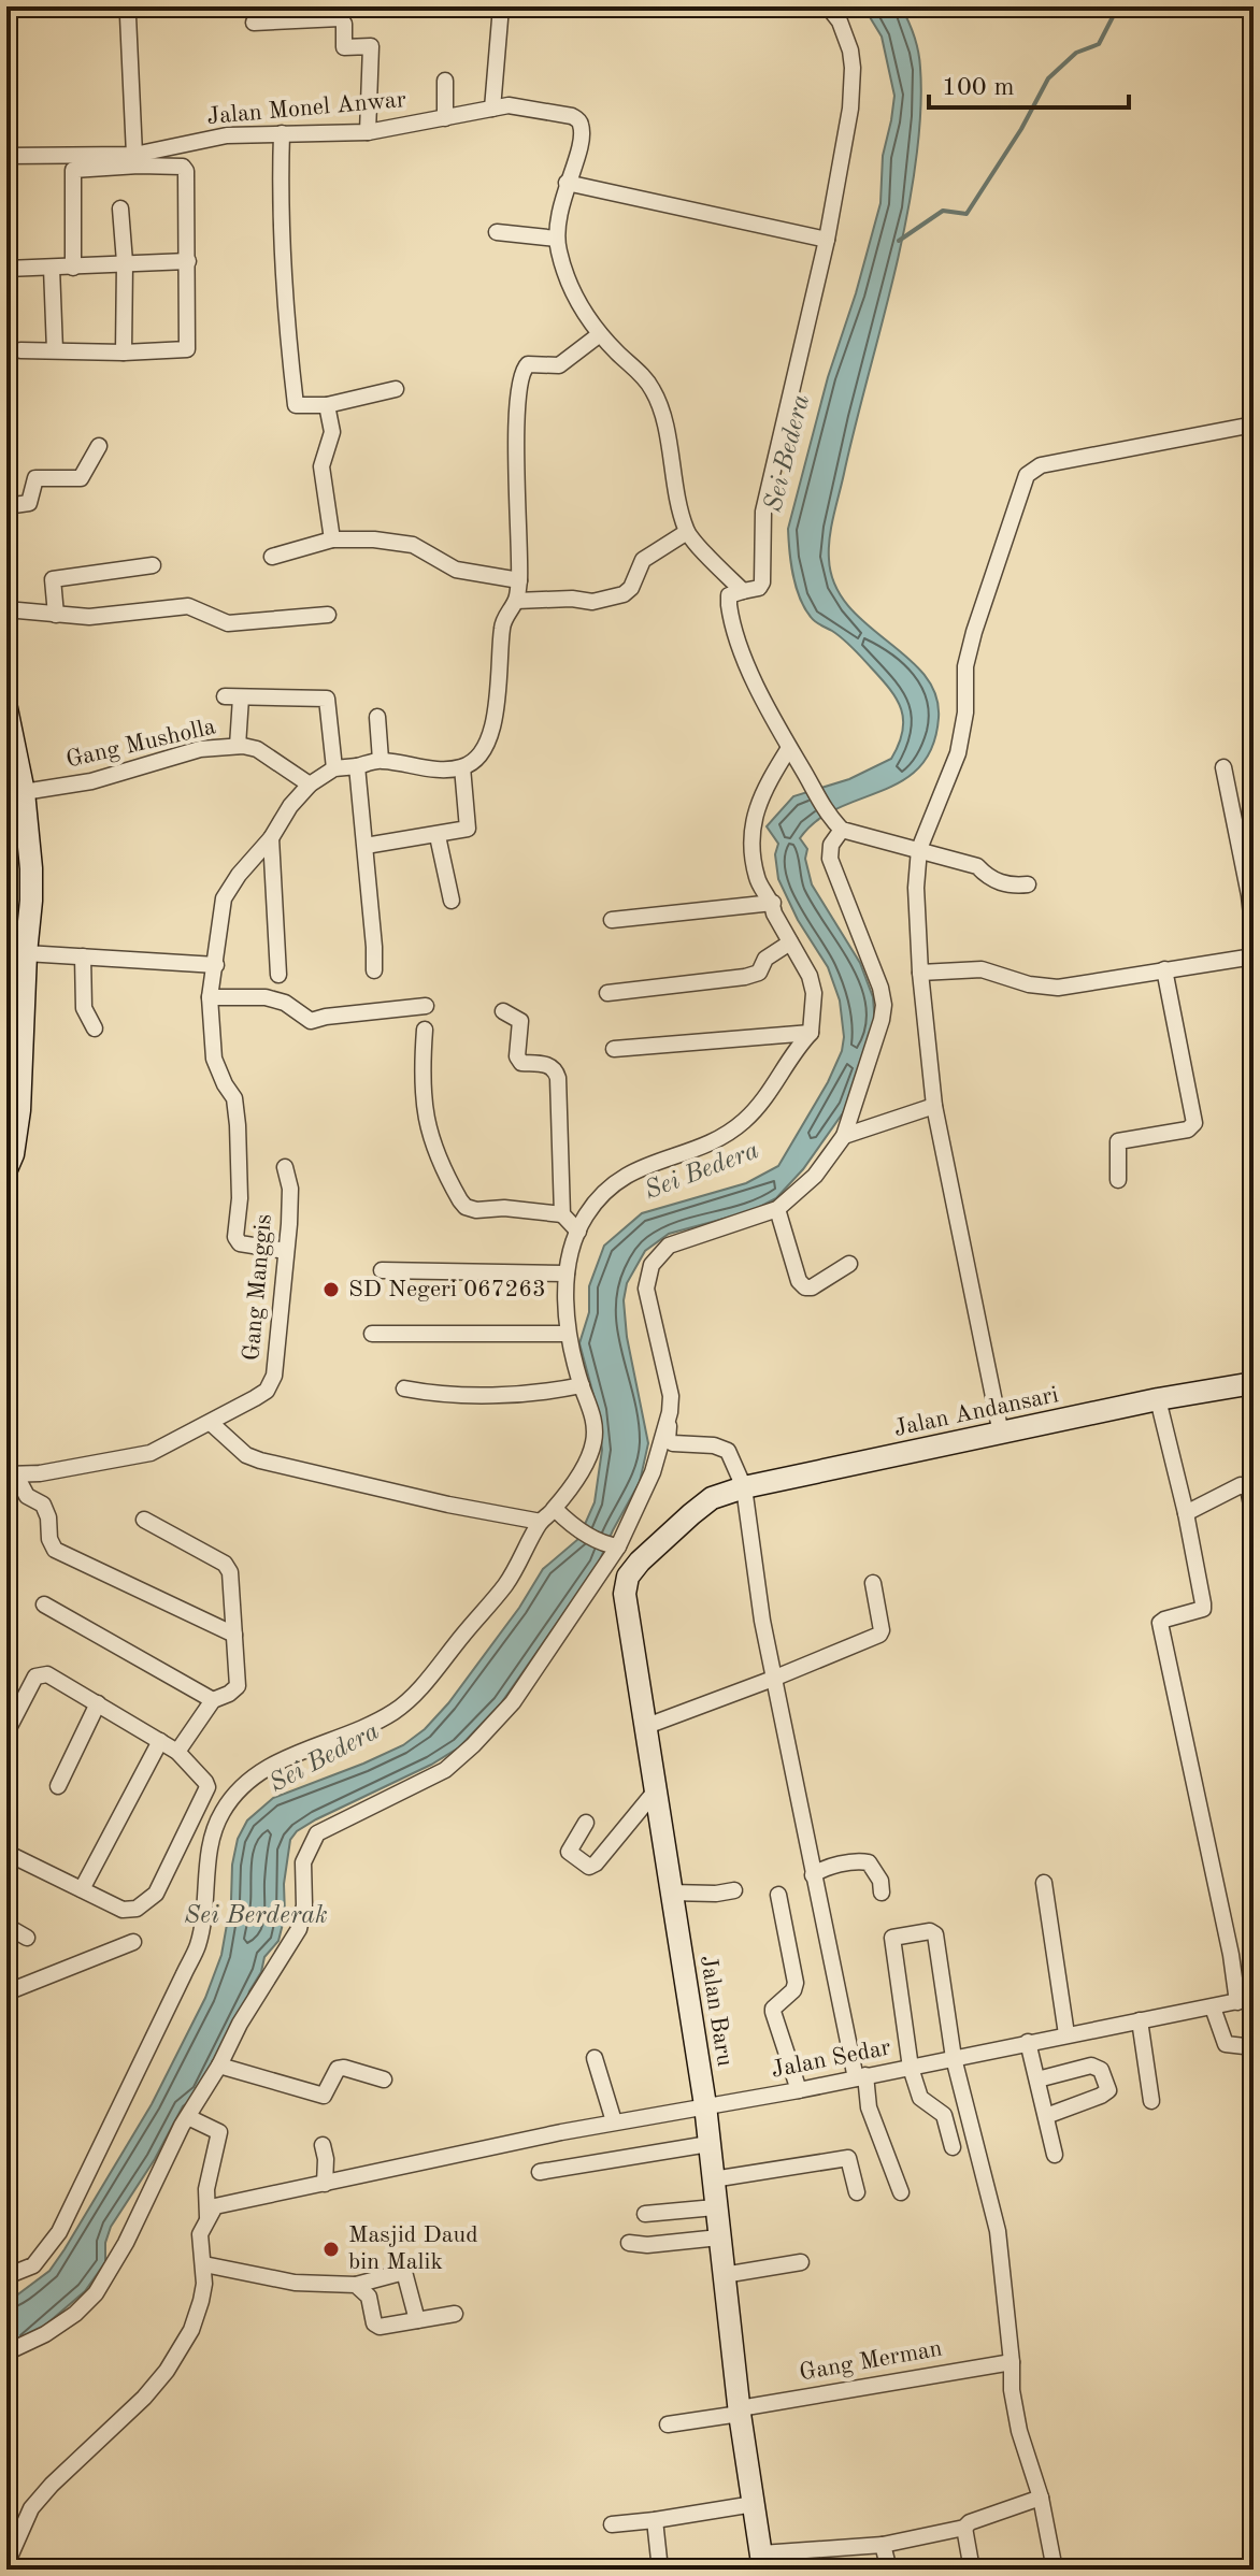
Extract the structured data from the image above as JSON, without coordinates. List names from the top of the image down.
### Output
{
  "streets": {
    "street": [
      "Jalan Monel Anwar",
      "Gang Musholla",
      "Gang Manggis",
      "Jalan Andansari",
      "Jalan Baru",
      "Jalan Sedar",
      "Gang Merman"
    ]
  },
  "crossings": [
    ["Jalan Andansari", "Jalan Baru"],
    ["Jalan Baru", "Jalan Sedar"],
    ["Jalan Baru", "Gang Merman"]
  ],
  "water": ["Sei Bedera", "Sei Berderak"],
  "places": ["SD Negeri 067263", "Masjid Daud bin Malik"],
  "scale_bar": "100 m"
}
